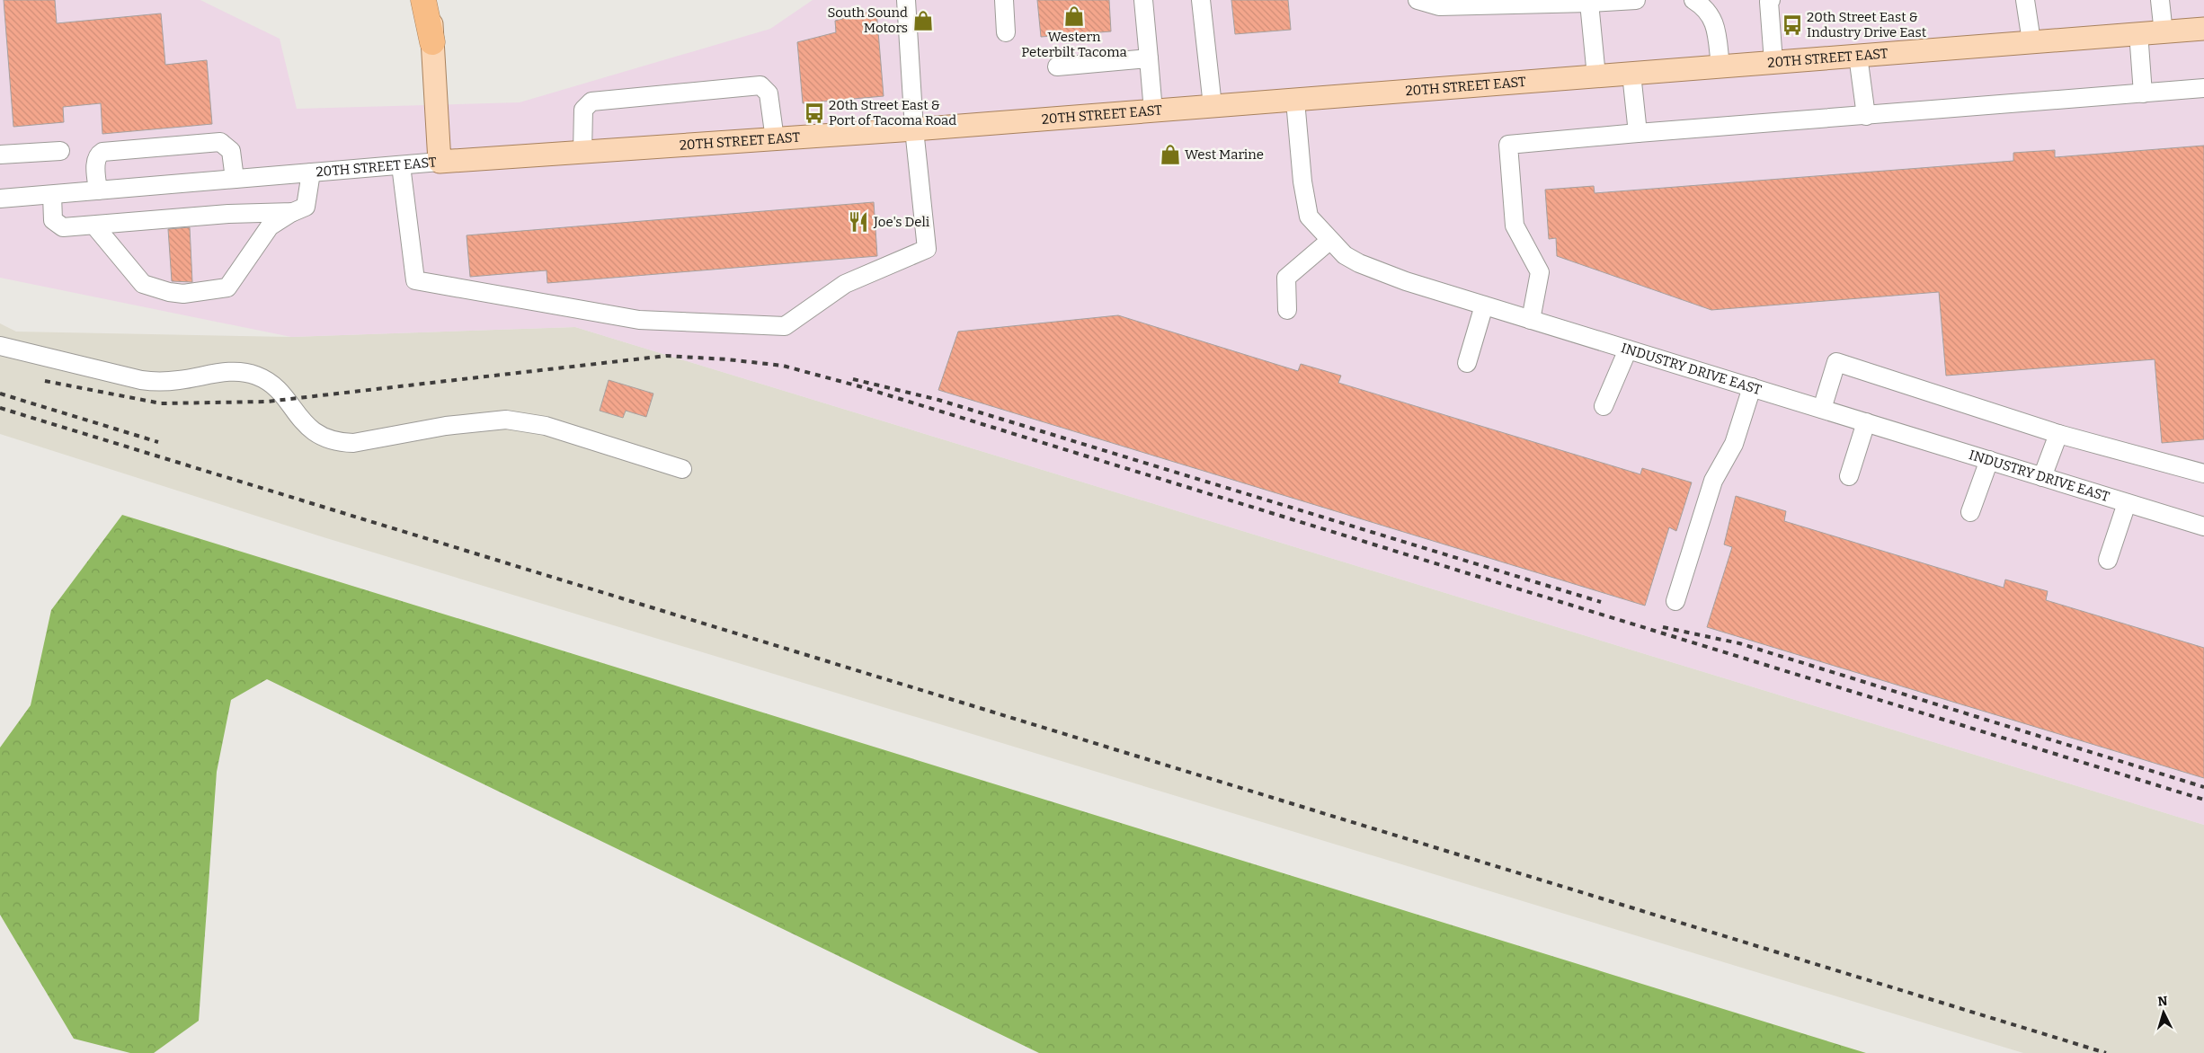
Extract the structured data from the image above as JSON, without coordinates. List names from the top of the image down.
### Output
{
  "streets": {
    "main road": ["20TH STREET EAST"],
    "street": ["INDUSTRY DRIVE EAST"]
  },
  "crossings": [
    ["20TH STREET EAST", "INDUSTRY DRIVE EAST"]
  ],
  "places": {
    "shop": ["Western Peterbilt Tacoma", "South Sound Motors", "West Marine"],
    "bus stop": ["20th Street East & Industry Drive East", "20th Street East & Port of Tacoma Road"],
    "restaurant": ["Joe's Deli"]
  },
  "north": "top"
}
